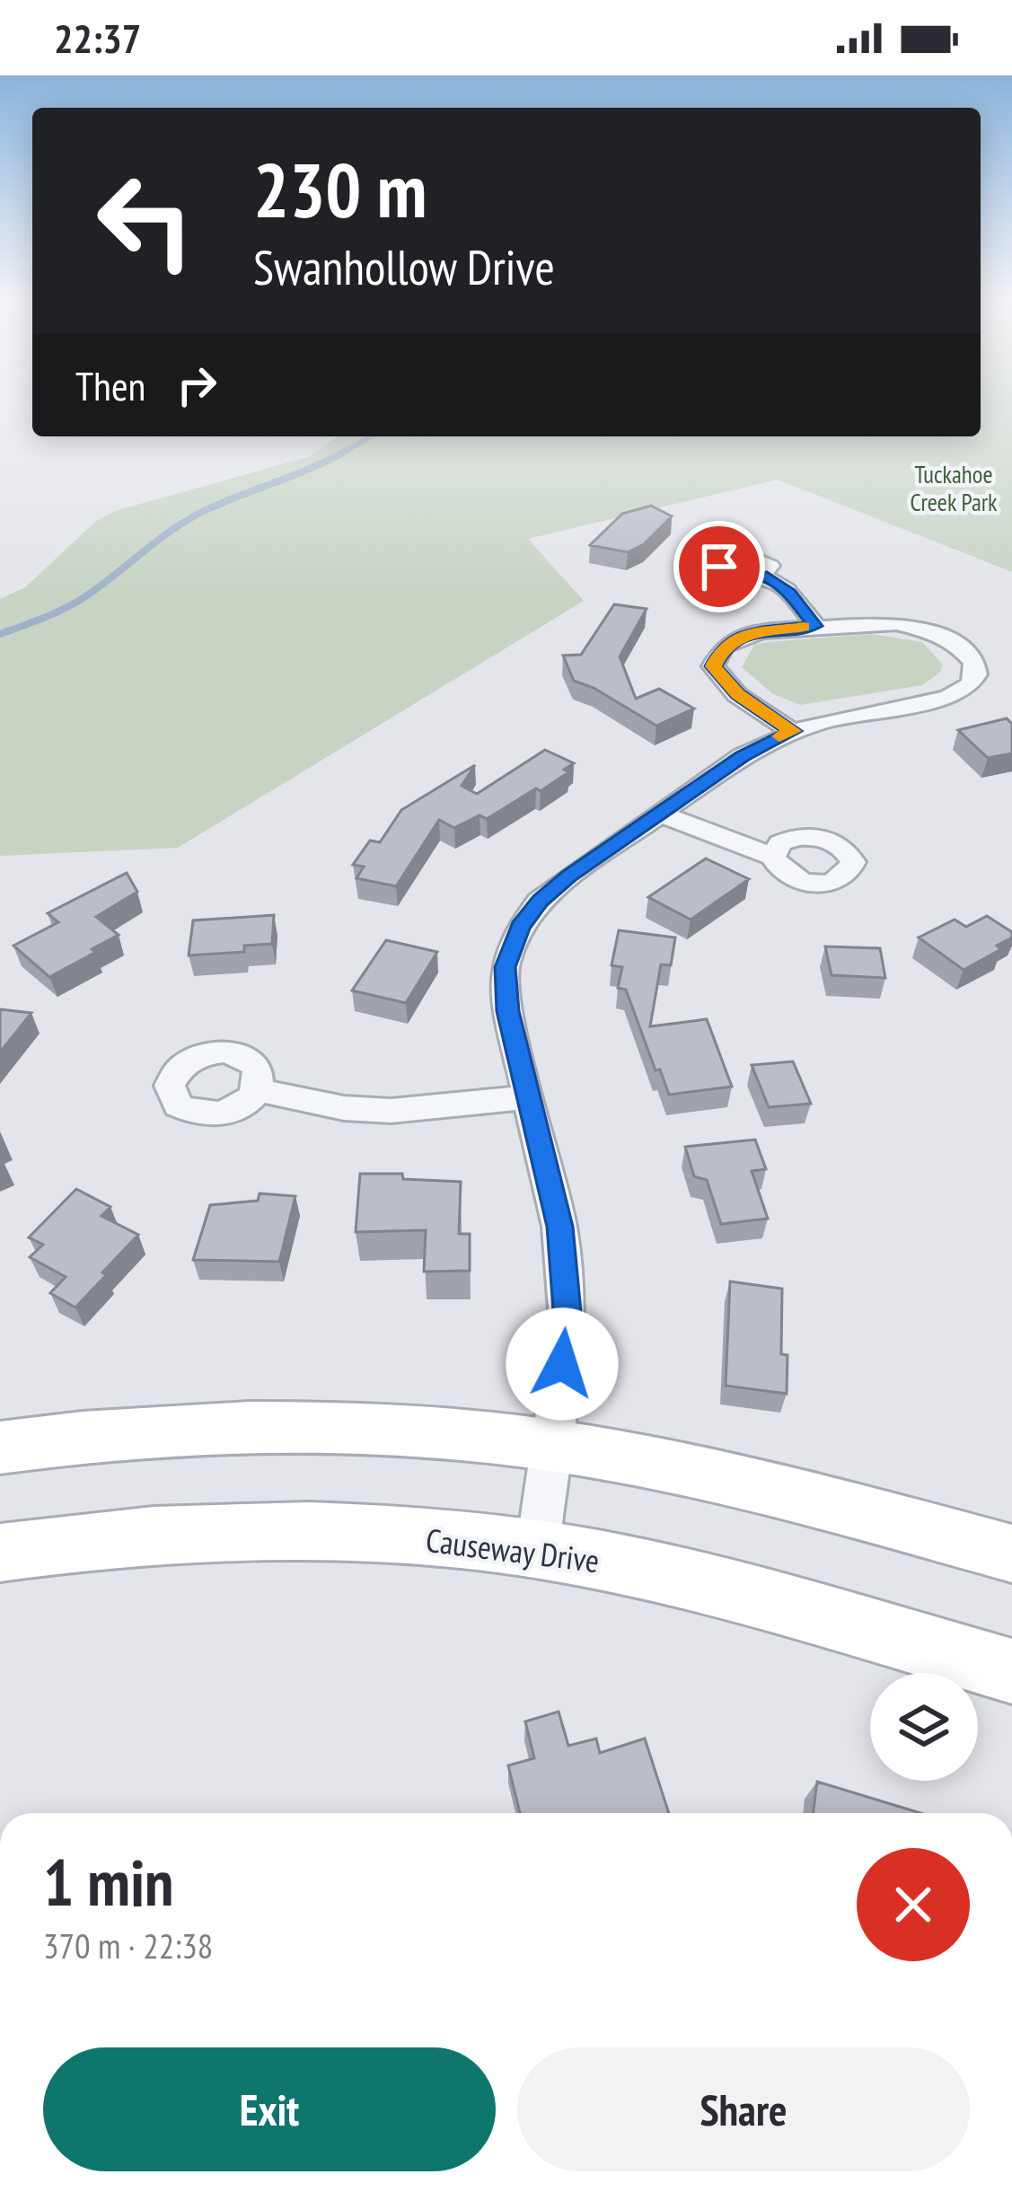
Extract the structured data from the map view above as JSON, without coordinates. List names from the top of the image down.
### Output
{
  "streets": {
    "street": ["Causeway Drive"]
  },
  "parks": ["Tuckahoe Creek Park"],
  "page": {
    "status": "22:37",
    "turn": ["230 m", "Swanhollow Drive"],
    "then": "Then",
    "heading": ["1 min", "370 m · 22:38"],
    "buttons": ["Exit", "Share"]
  }
}
